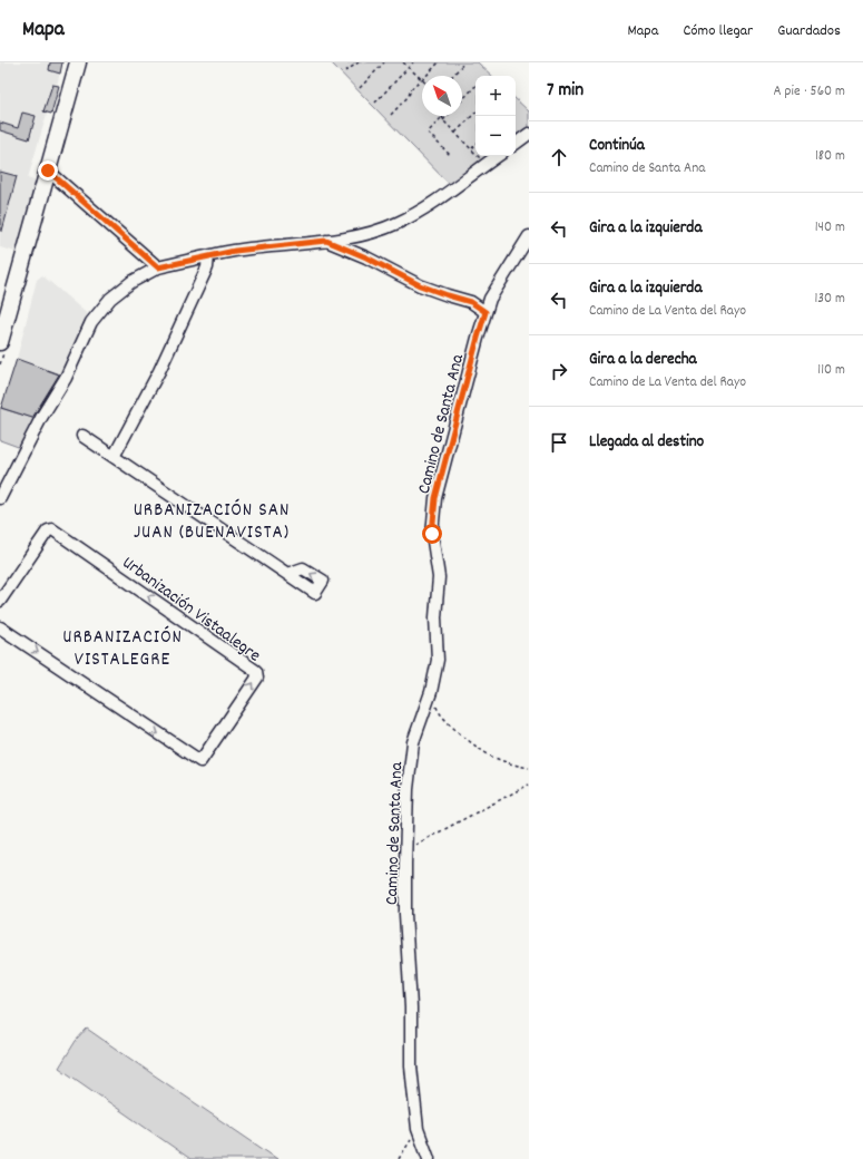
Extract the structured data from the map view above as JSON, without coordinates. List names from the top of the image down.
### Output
{
  "streets": {
    "street": ["Camino de Santa Ana", "Urbanización Vistaalegre"]
  },
  "districts": ["URBANIZACIÓN SAN JUAN (BUENAVISTA)", "URBANIZACIÓN VISTALEGRE"],
  "north": "top left",
  "page": {
    "header": "Mapa",
    "nav": ["Mapa", "Cómo llegar", "Guardados"],
    "heading": ["7 min", "A pie · 560 m"],
    "map_buttons": ["+", "−"],
    "list": [
      ["Continúa", "Camino de Santa Ana", "180 m"],
      ["Gira a la izquierda", "140 m"],
      ["Gira a la izquierda", "Camino de La Venta del Rayo", "130 m"],
      ["Gira a la derecha", "Camino de La Venta del Rayo", "110 m"],
      "Llegada al destino"
    ]
  }
}
